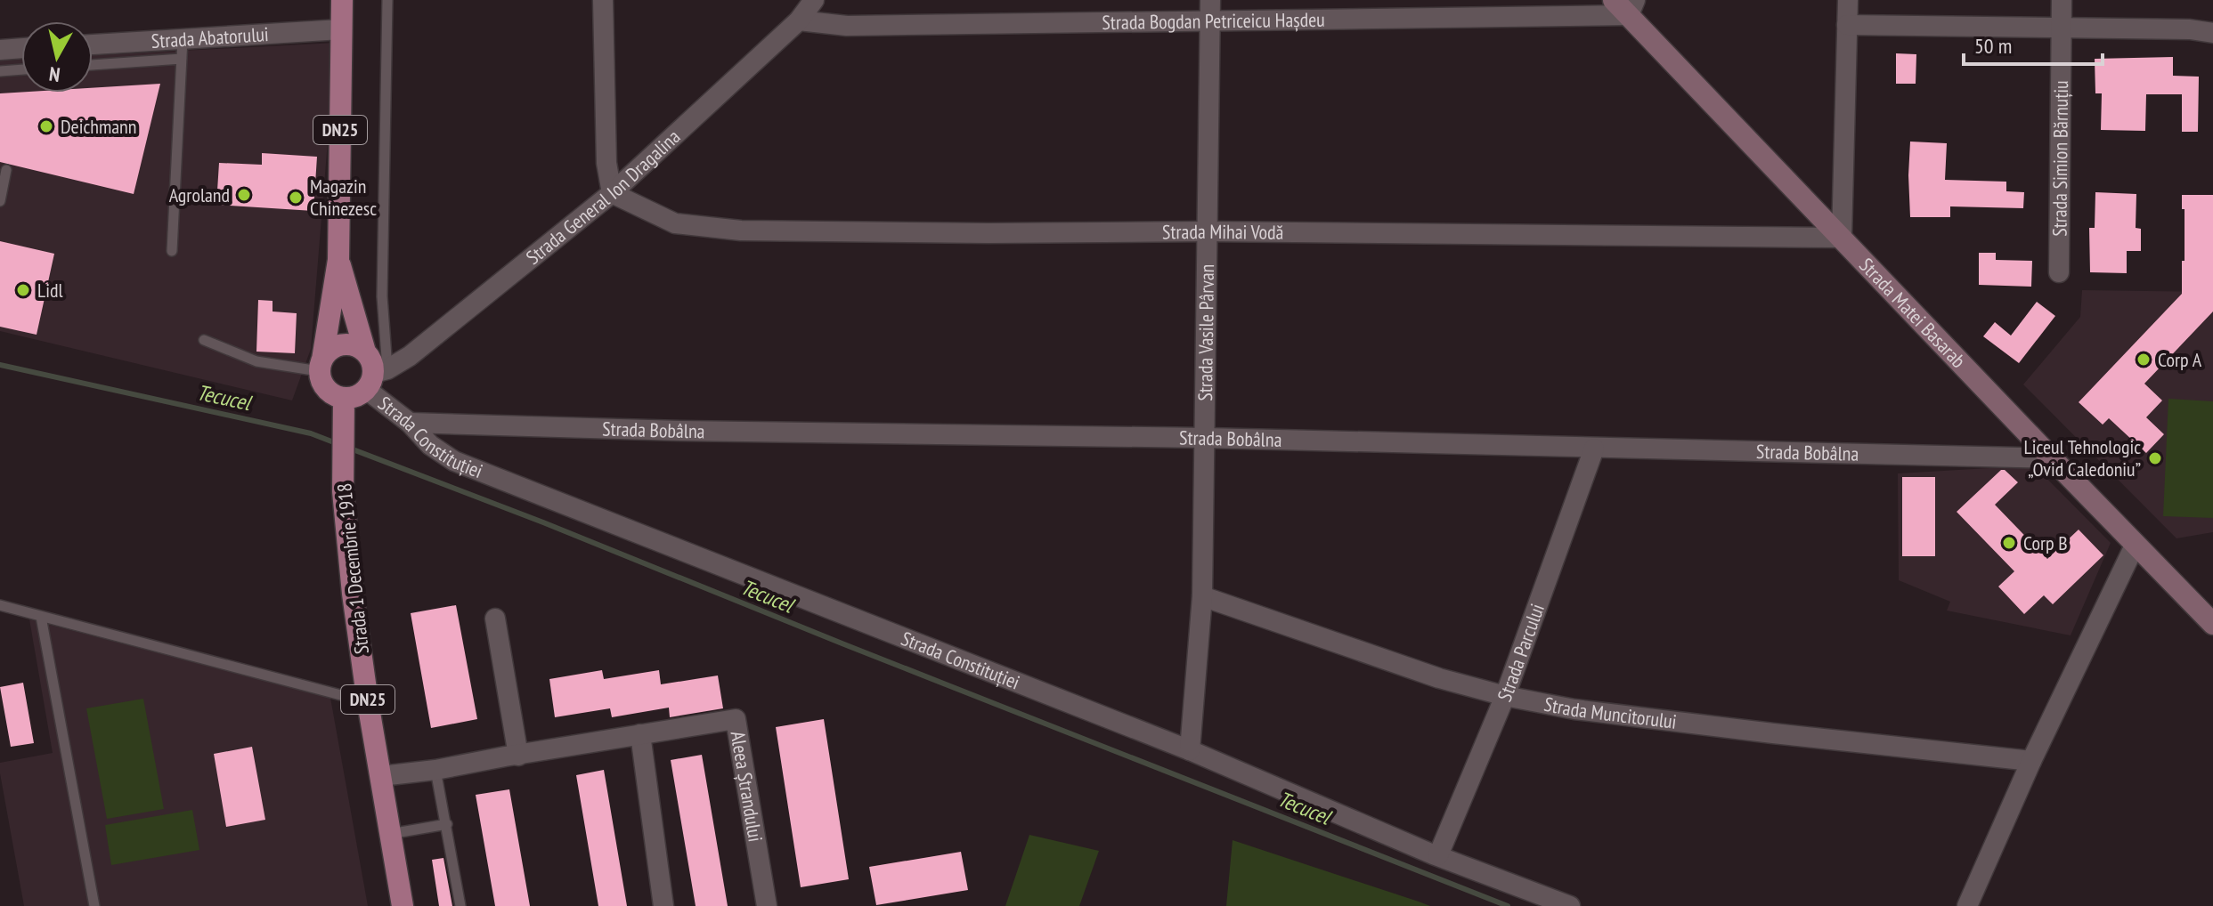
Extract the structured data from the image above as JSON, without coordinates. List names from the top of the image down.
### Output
{
  "streets": {
    "main road": ["DN25", "Strada 1 Decembrie 1918"],
    "street": [
      "Strada Bogdan Petriceicu Hașdeu",
      "Strada Abatorului",
      "Strada Simion Bărnuțiu",
      "Strada General Ion Dragalina",
      "Strada Mihai Vodă",
      "Strada Matei Basarab",
      "Strada Vasile Pârvan",
      "Strada Bobâlna",
      "Strada Constituției",
      "Strada Parcului",
      "Strada Muncitorului",
      "Aleea Ștrandului"
    ]
  },
  "crossings": [
    ["Strada Bogdan Petriceicu Hașdeu", "Strada General Ion Dragalina"],
    ["Strada Bogdan Petriceicu Hașdeu", "Strada Matei Basarab"],
    ["Strada Bogdan Petriceicu Hașdeu", "Strada Vasile Pârvan"],
    ["Strada Abatorului", "DN25"],
    ["DN25", "Strada General Ion Dragalina"],
    ["DN25", "Strada Constituției"],
    ["DN25", "Strada 1 Decembrie 1918"],
    ["Strada General Ion Dragalina", "Strada Mihai Vodă"],
    ["Strada General Ion Dragalina", "Strada Constituției"],
    ["Strada General Ion Dragalina", "Strada 1 Decembrie 1918"],
    ["Strada Mihai Vodă", "Strada Matei Basarab"],
    ["Strada Mihai Vodă", "Strada Vasile Pârvan"],
    ["Strada Matei Basarab", "Strada Bobâlna"],
    ["Strada Vasile Pârvan", "Strada Bobâlna"],
    ["Strada Vasile Pârvan", "Strada Constituției"],
    ["Strada Vasile Pârvan", "Strada Muncitorului"],
    ["Strada Bobâlna", "Strada Constituției"],
    ["Strada Bobâlna", "Strada Parcului"],
    ["Strada Constituției", "Strada 1 Decembrie 1918"],
    ["Strada Constituției", "Strada Parcului"],
    ["Strada 1 Decembrie 1918", "Aleea Ștrandului"],
    ["Strada Parcului", "Strada Muncitorului"]
  ],
  "water": ["Tecucel"],
  "places": [
    "Deichmann",
    "Agroland",
    "Magazin Chinezesc",
    "Lidl",
    "Corp A",
    "Liceul Tehnologic „Ovid Caledoniu”",
    "Corp B"
  ],
  "scale_bar": "50 m",
  "north": "bottom"
}
